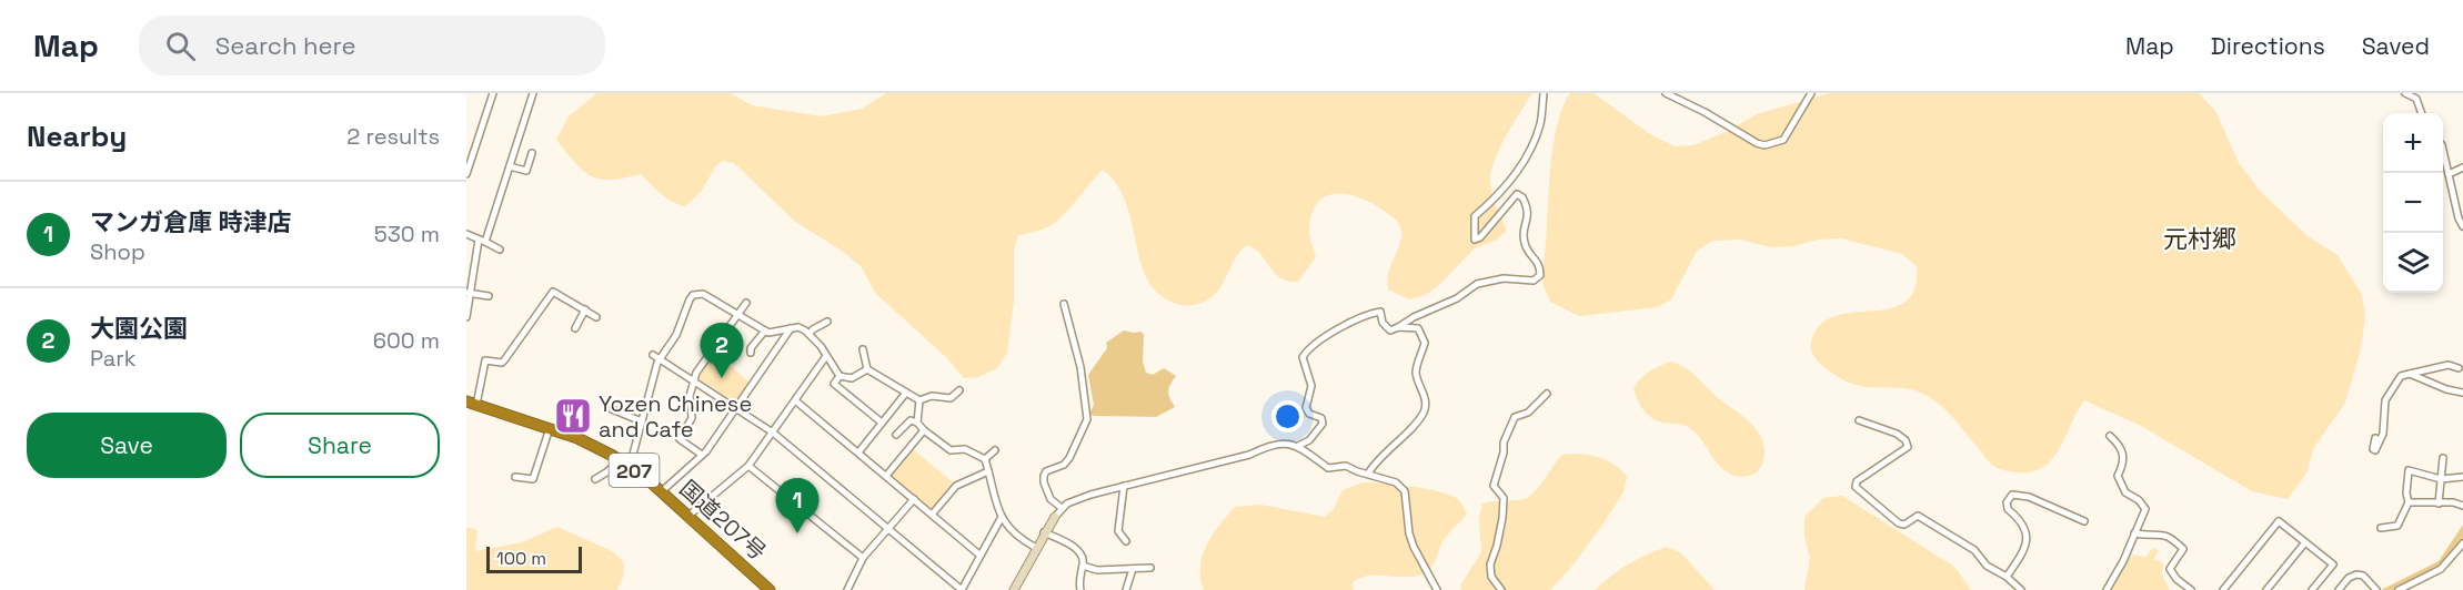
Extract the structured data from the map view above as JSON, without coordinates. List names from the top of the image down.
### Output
{
  "streets": {
    "highway": ["207", "国道207号"]
  },
  "districts": ["元村郷"],
  "places": {
    "restaurant": ["Yozen Chinese and Cafe"]
  },
  "scale_bar": "100 m",
  "page": {
    "header": "Map",
    "search": "Search here",
    "nav": ["Map", "Directions", "Saved"],
    "heading": ["Nearby", "2 results"],
    "map_buttons": ["+", "−"],
    "list": [
      {
        "mark": "1",
        "name": "マンガ倉庫 時津店",
        "note": "Shop",
        "value": "530 m"
      },
      {
        "mark": "2",
        "name": "大園公園",
        "note": "Park",
        "value": "600 m"
      }
    ],
    "pins": ["2", "1"],
    "buttons": ["Save", "Share"],
    "scale": "100 m"
  }
}
